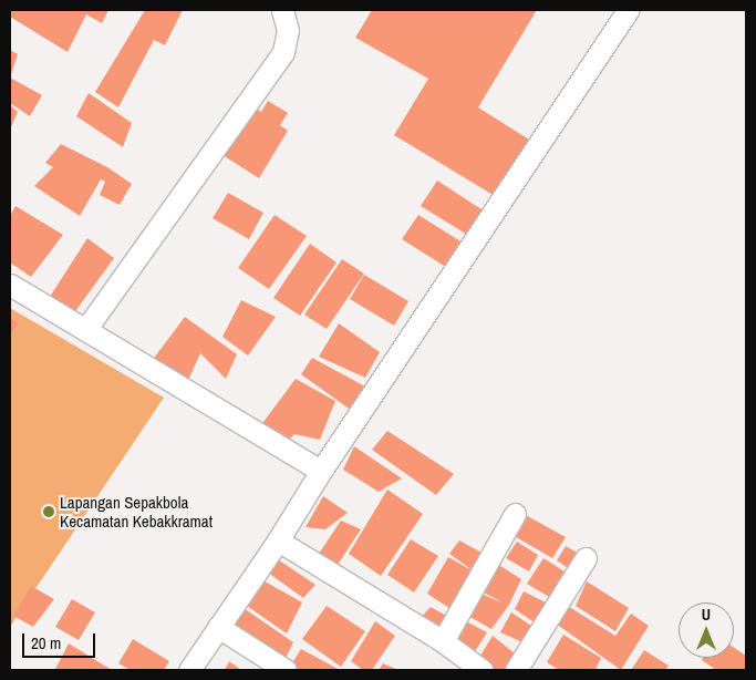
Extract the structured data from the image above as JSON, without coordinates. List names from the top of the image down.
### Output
{
  "places": ["Lapangan Sepakbola Kecamatan Kebakkramat"],
  "scale_bar": "20 m",
  "north": "top"
}
